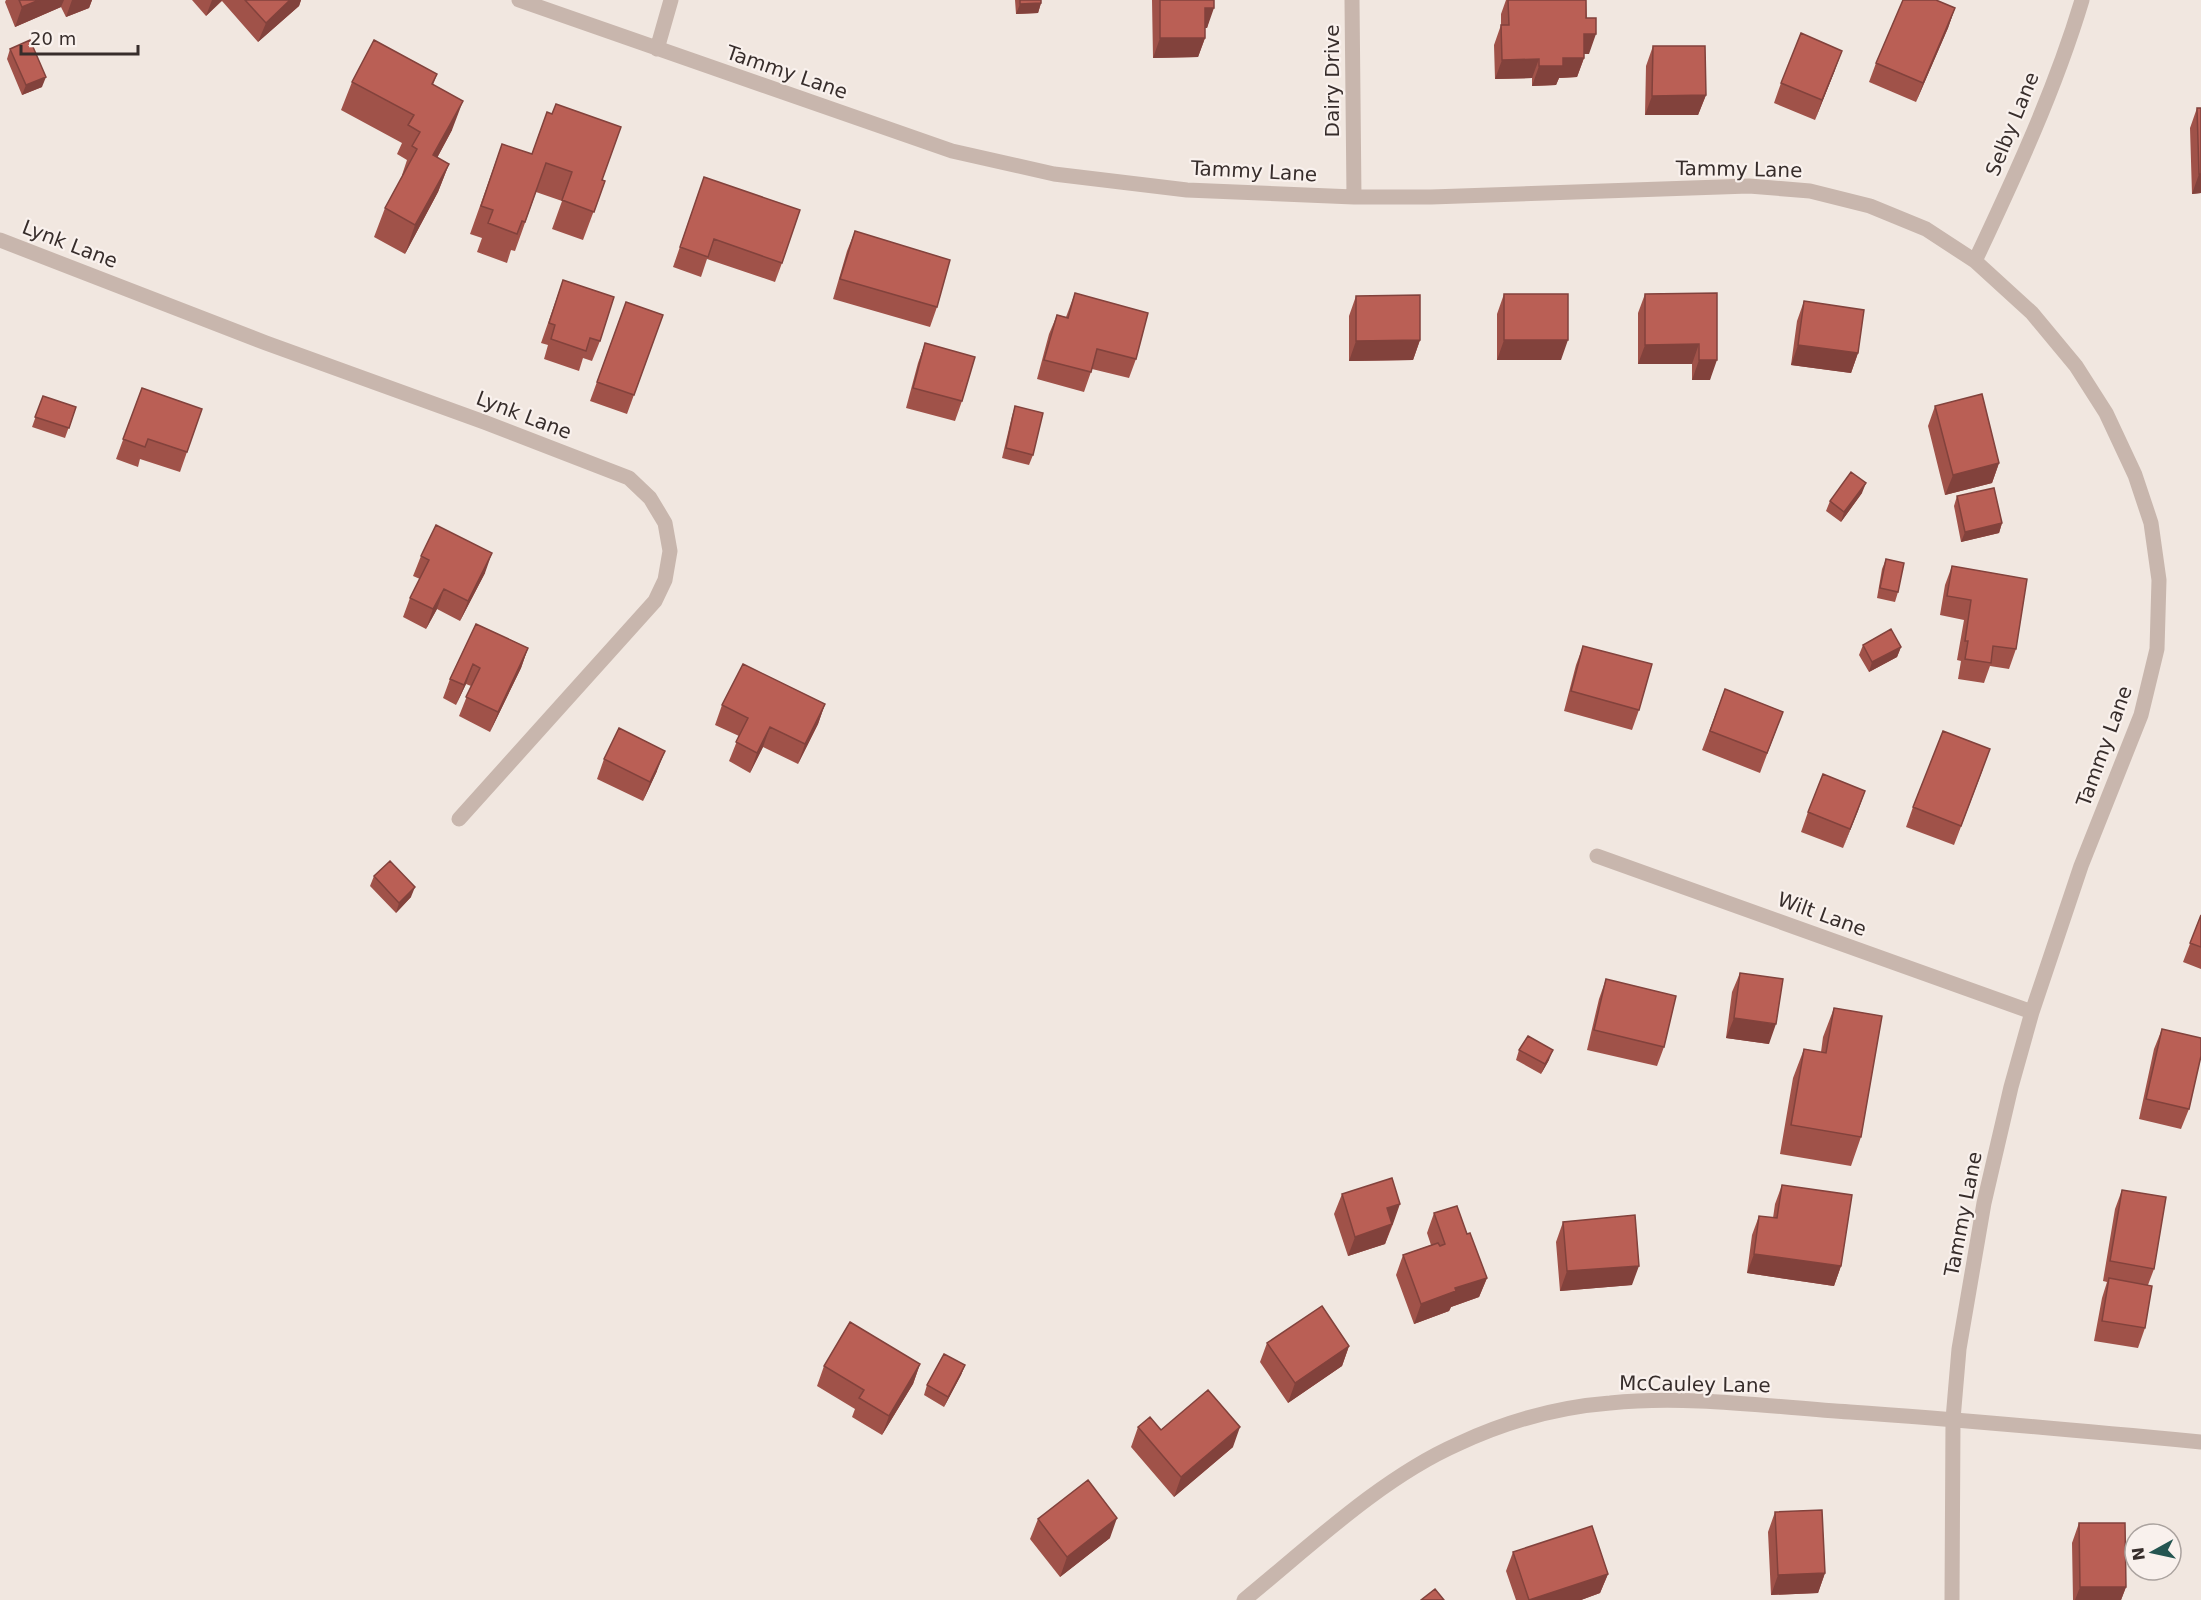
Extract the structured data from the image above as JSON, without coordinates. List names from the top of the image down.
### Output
{
  "streets": {
    "street": [
      "Tammy Lane",
      "Dairy Drive",
      "Selby Lane",
      "Lynk Lane",
      "Wilt Lane",
      "McCauley Lane"
    ]
  },
  "crossings": [
    ["Tammy Lane", "Dairy Drive"],
    ["Tammy Lane", "Selby Lane"],
    ["Tammy Lane", "Wilt Lane"],
    ["Tammy Lane", "McCauley Lane"]
  ],
  "scale_bar": "20 m",
  "north": "left"
}
